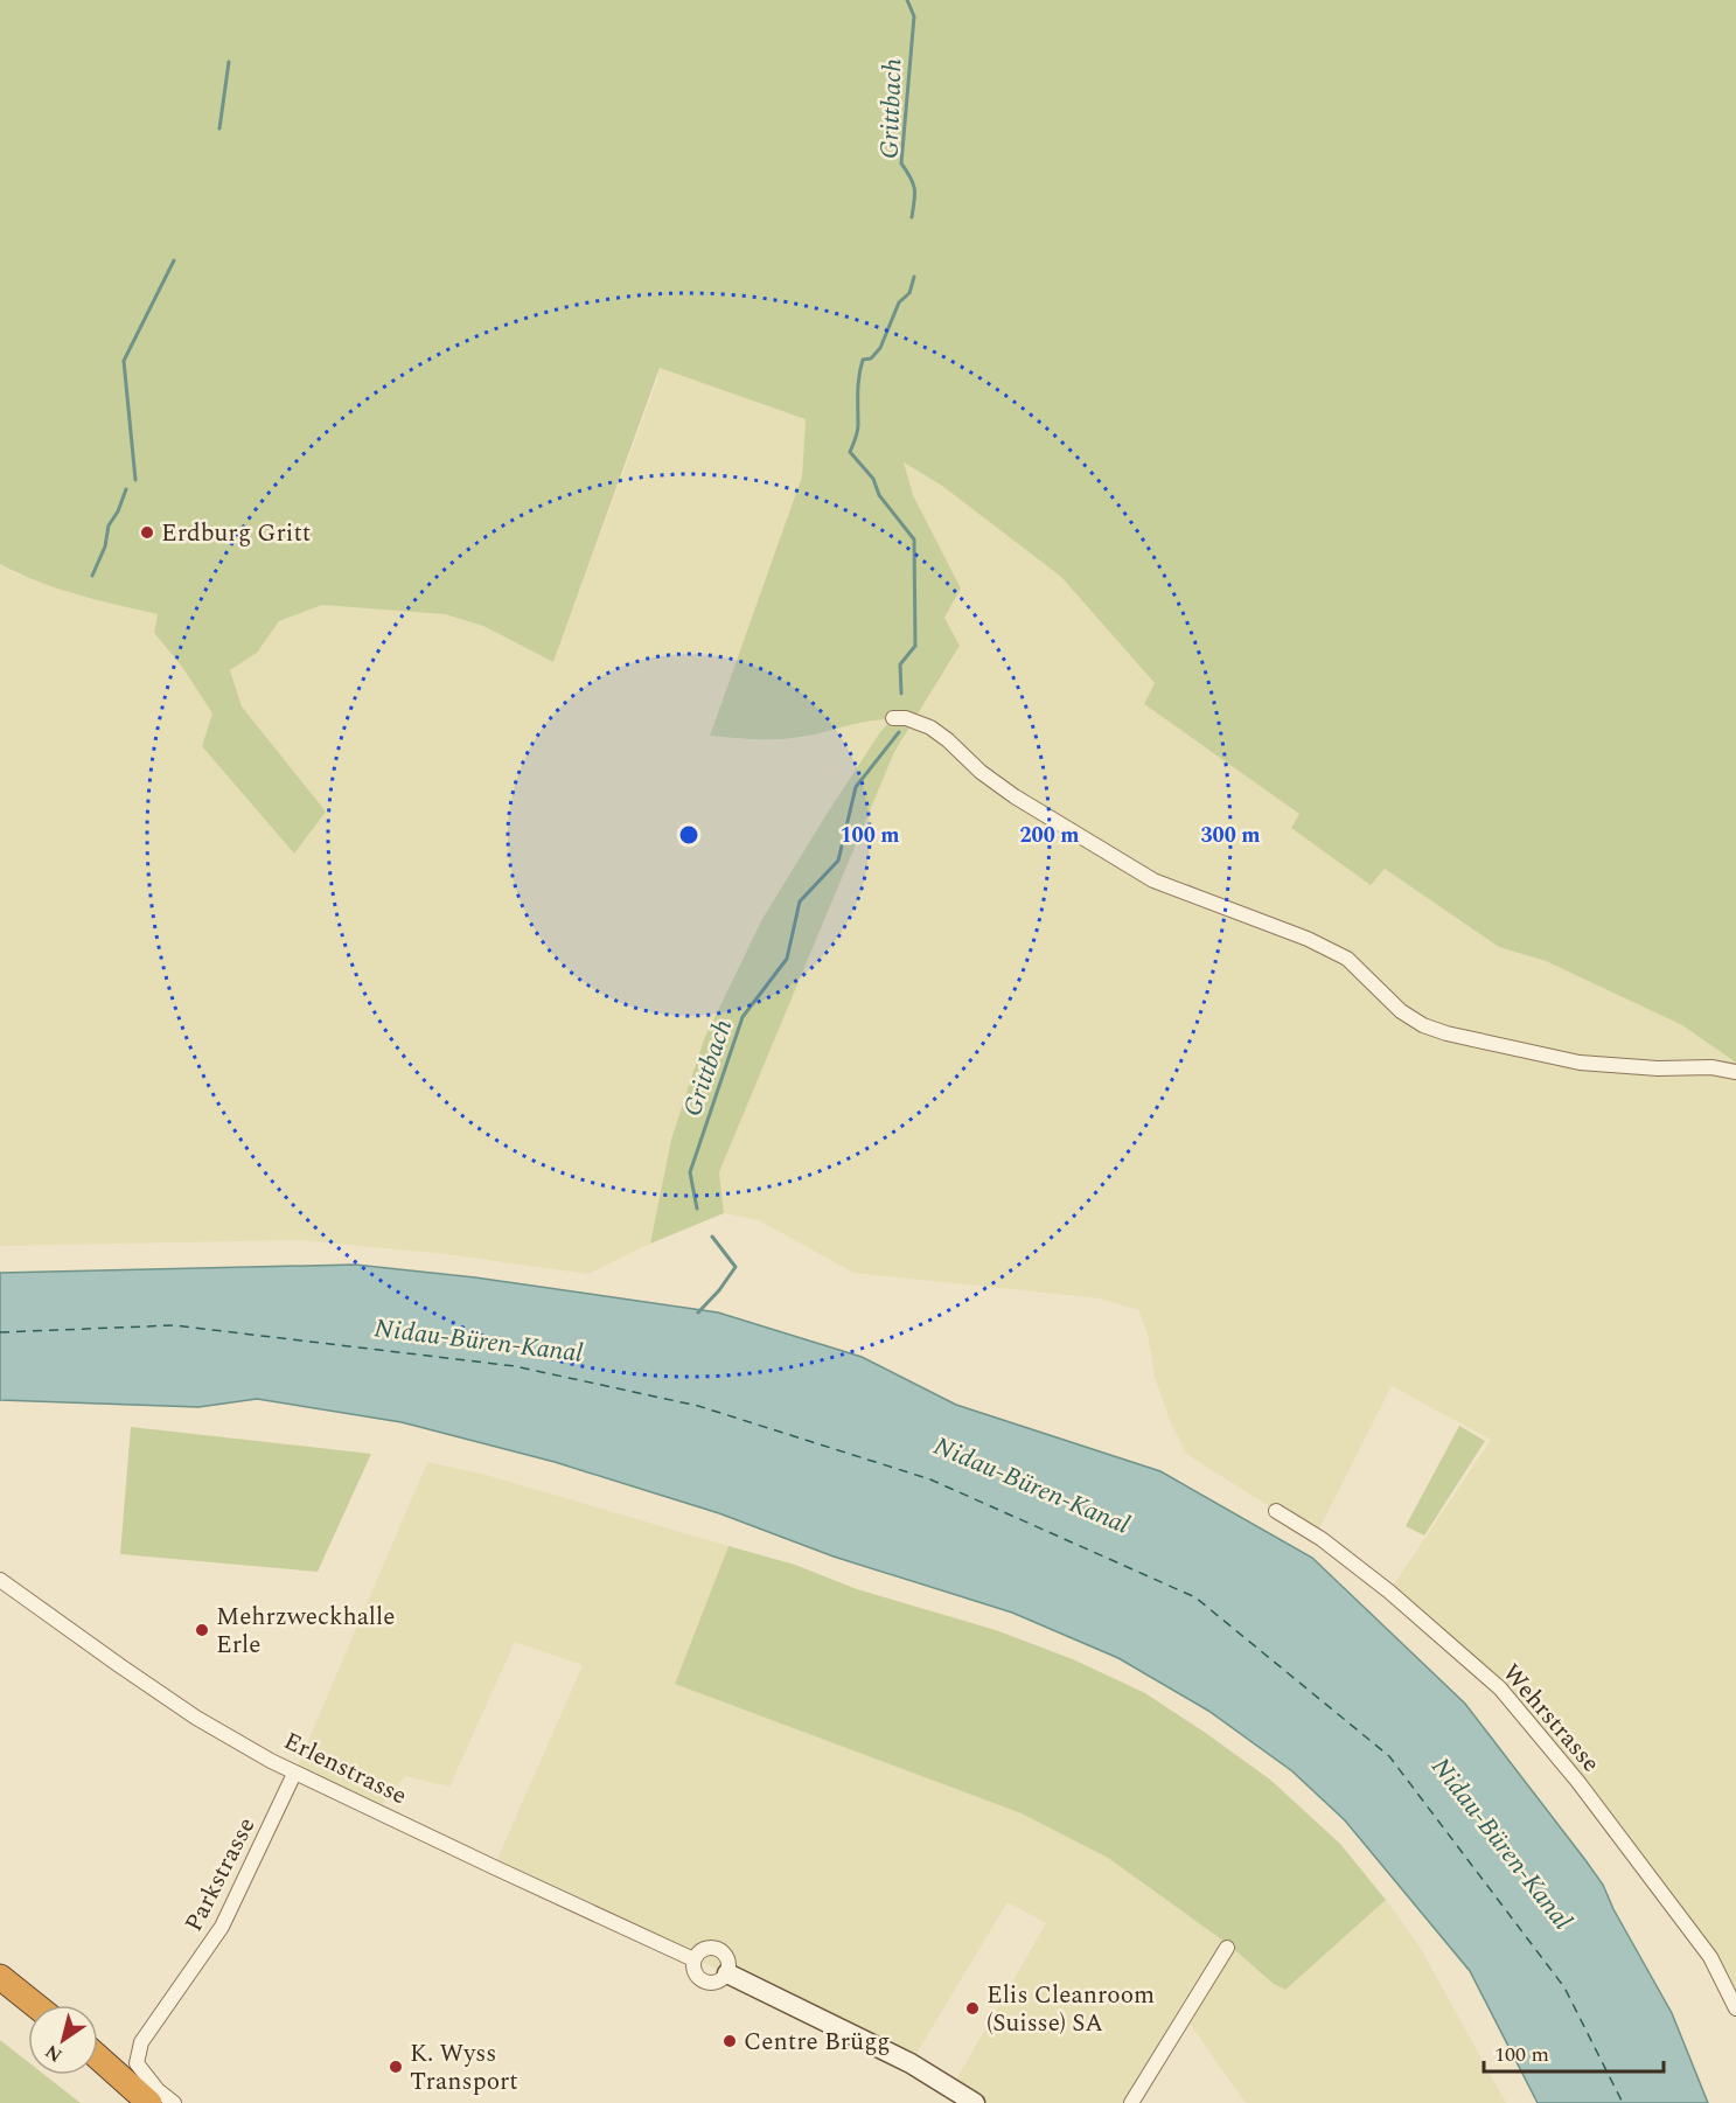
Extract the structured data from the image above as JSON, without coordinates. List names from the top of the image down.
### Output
{
  "streets": {
    "street": ["Wehrstrasse", "Erlenstrasse", "Parkstrasse"]
  },
  "crossings": [
    ["Erlenstrasse", "Parkstrasse"]
  ],
  "water": ["Grittbach", "Nidau-Büren-Kanal"],
  "places": [
    "Erdburg Gritt",
    "Mehrzweckhalle Erle",
    "Elis Cleanroom (Suisse) SA",
    "Centre Brügg",
    "K. Wyss Transport"
  ],
  "scale_bar": "100 m",
  "north": "bottom left",
  "rings": ["100 m", "200 m", "300 m"]
}
